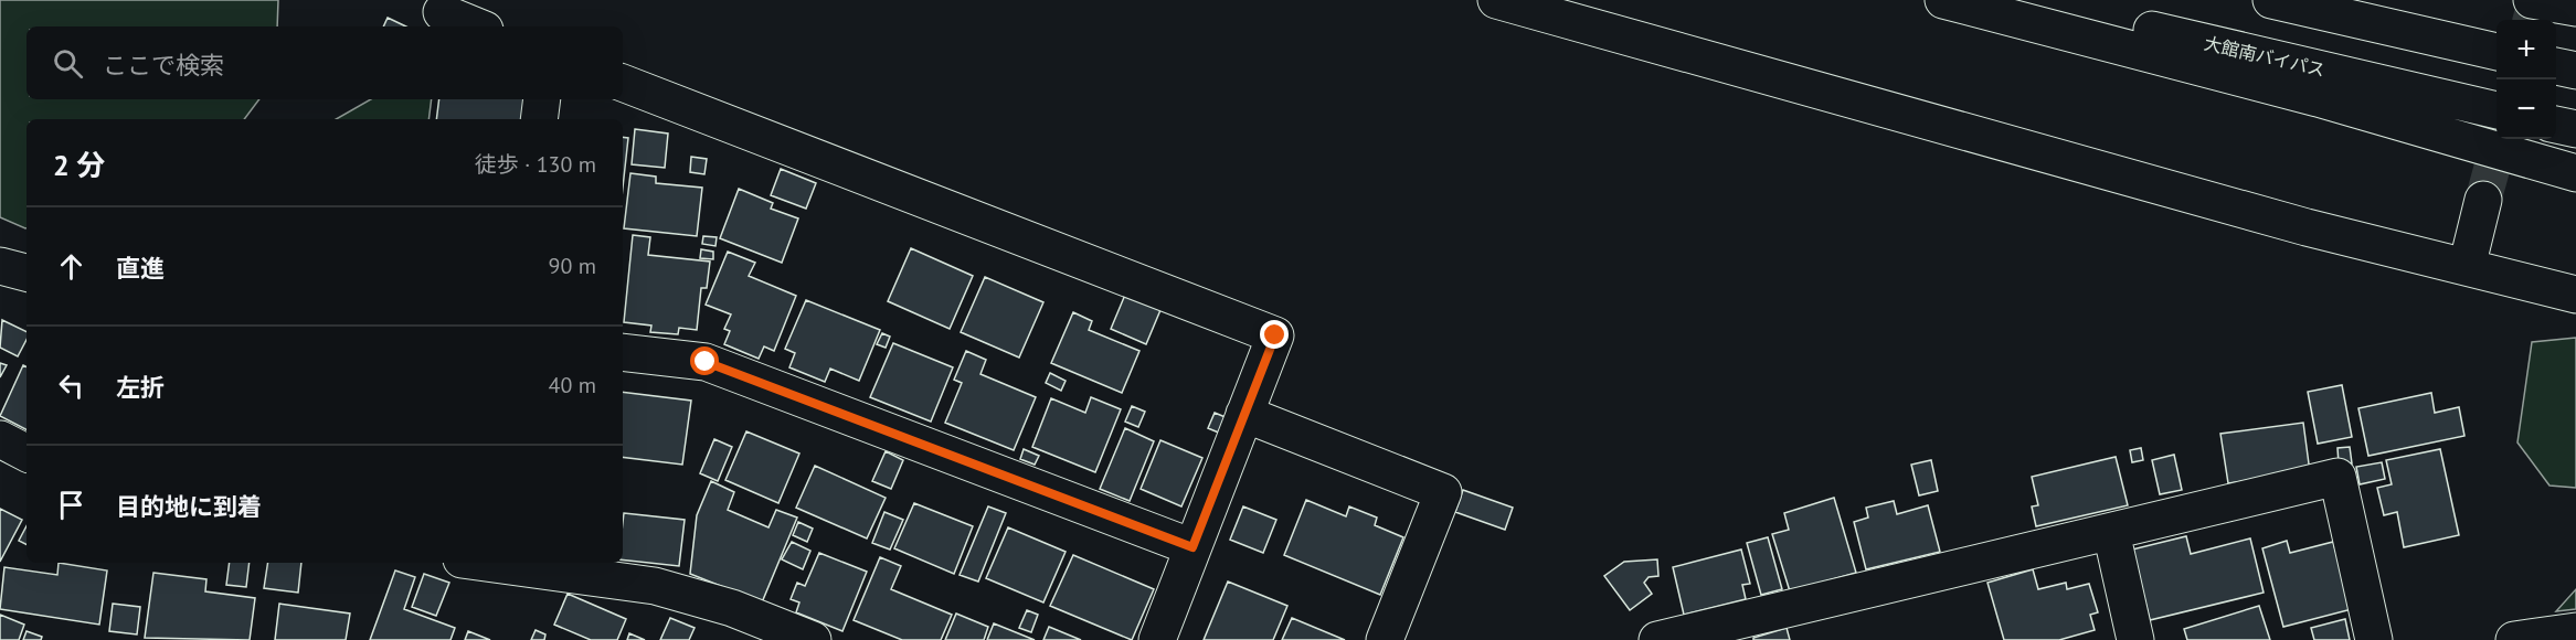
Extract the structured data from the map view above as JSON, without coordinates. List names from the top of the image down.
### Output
{
  "streets": {
    "main road": ["大館南バイパス"]
  },
  "page": {
    "map_buttons": ["+", "−"],
    "search": "ここで検索",
    "heading": ["2 分", "徒歩 · 130 m"],
    "list": [
      ["直進", "90 m"],
      ["左折", "40 m"],
      "目的地に到着"
    ]
  }
}
